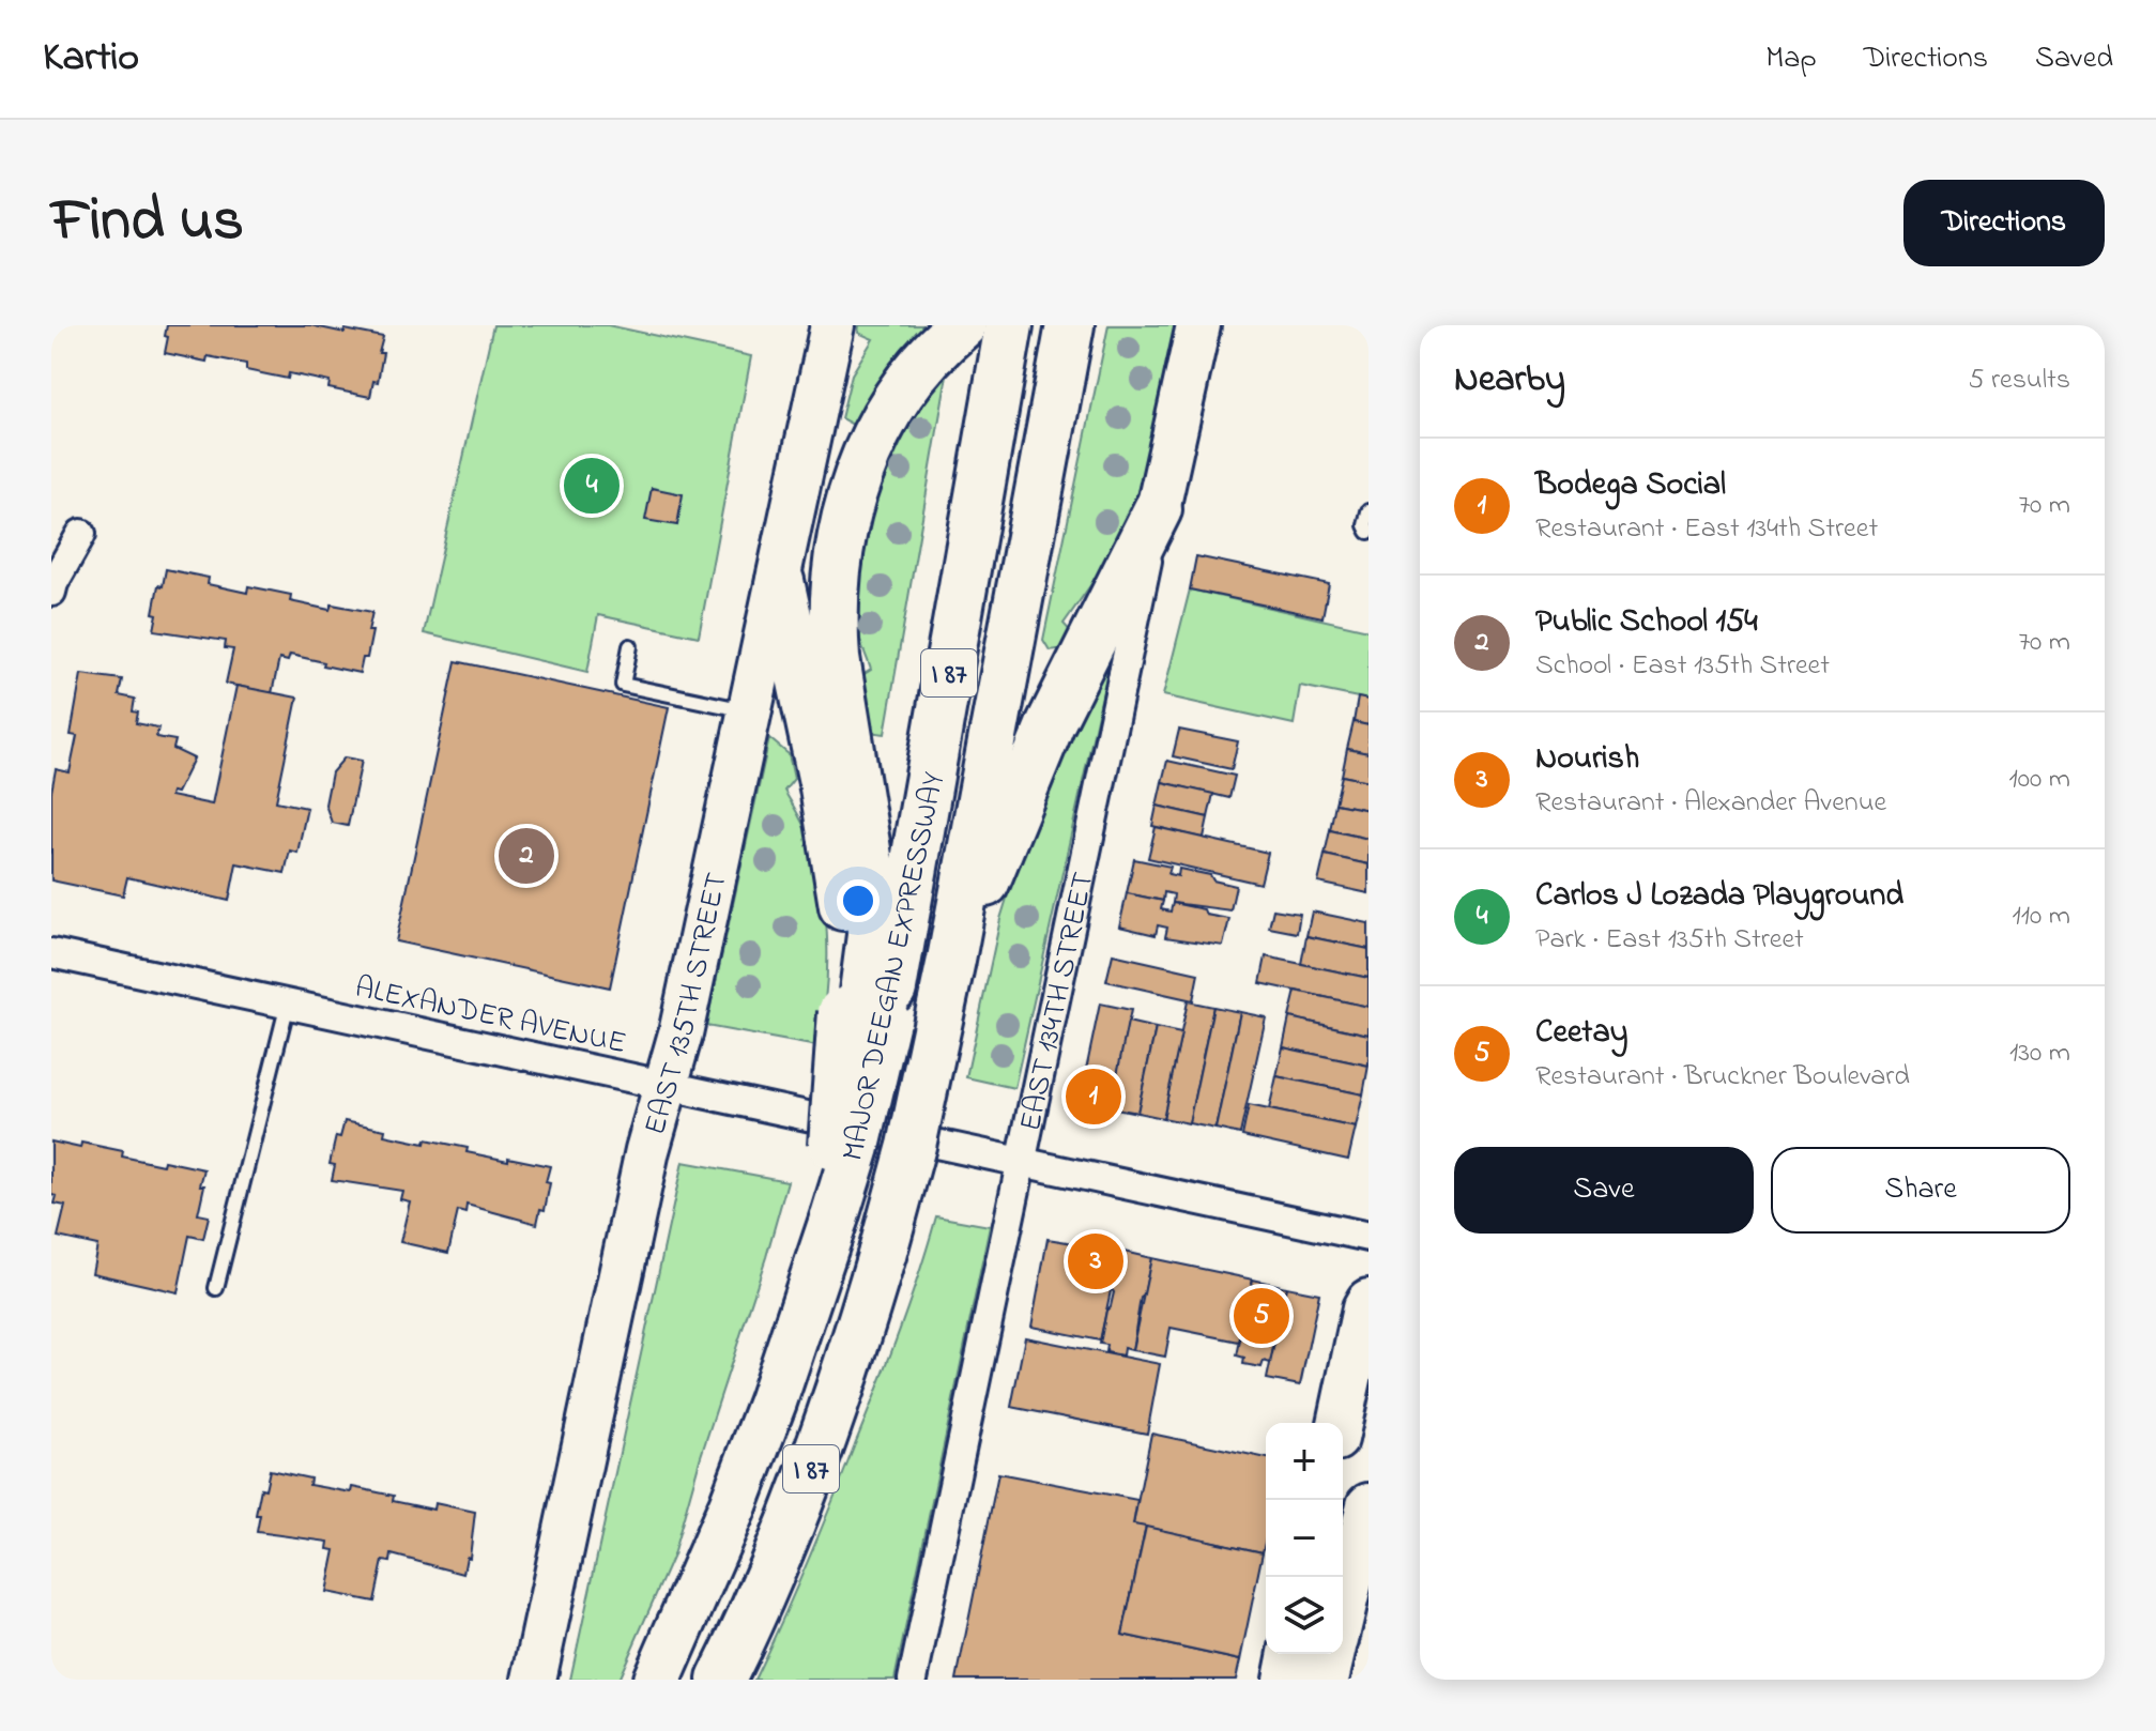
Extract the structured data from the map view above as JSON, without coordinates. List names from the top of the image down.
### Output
{
  "streets": {
    "highway": ["I 87", "MAJOR DEEGAN EXPRESSWAY"],
    "main road": ["EAST 135TH STREET", "EAST 134TH STREET"],
    "street": ["ALEXANDER AVENUE"]
  },
  "crossings": [
    ["EAST 135TH STREET", "ALEXANDER AVENUE"],
    ["EAST 134TH STREET", "ALEXANDER AVENUE"]
  ],
  "page": {
    "header": "Kartio",
    "nav": ["Map", "Directions", "Saved"],
    "title": "Find us",
    "buttons": [
      "Directions",
      ["Save", "Share"]
    ],
    "heading": ["Nearby", "5 results"],
    "list": [
      {
        "mark": "1",
        "name": "Bodega Social",
        "note": "Restaurant · East 134th Street",
        "value": "70 m"
      },
      {
        "mark": "2",
        "name": "Public School 154",
        "note": "School · East 135th Street",
        "value": "70 m"
      },
      {
        "mark": "3",
        "name": "Nourish",
        "note": "Restaurant · Alexander Avenue",
        "value": "100 m"
      },
      {
        "mark": "4",
        "name": "Carlos J Lozada Playground",
        "note": "Park · East 135th Street",
        "value": "110 m"
      },
      {
        "mark": "5",
        "name": "Ceetay",
        "note": "Restaurant · Bruckner Boulevard",
        "value": "130 m"
      }
    ],
    "pins": [
      "4",
      "2",
      "1",
      "3",
      "5"
    ],
    "map_buttons": ["+", "−"]
  }
}
